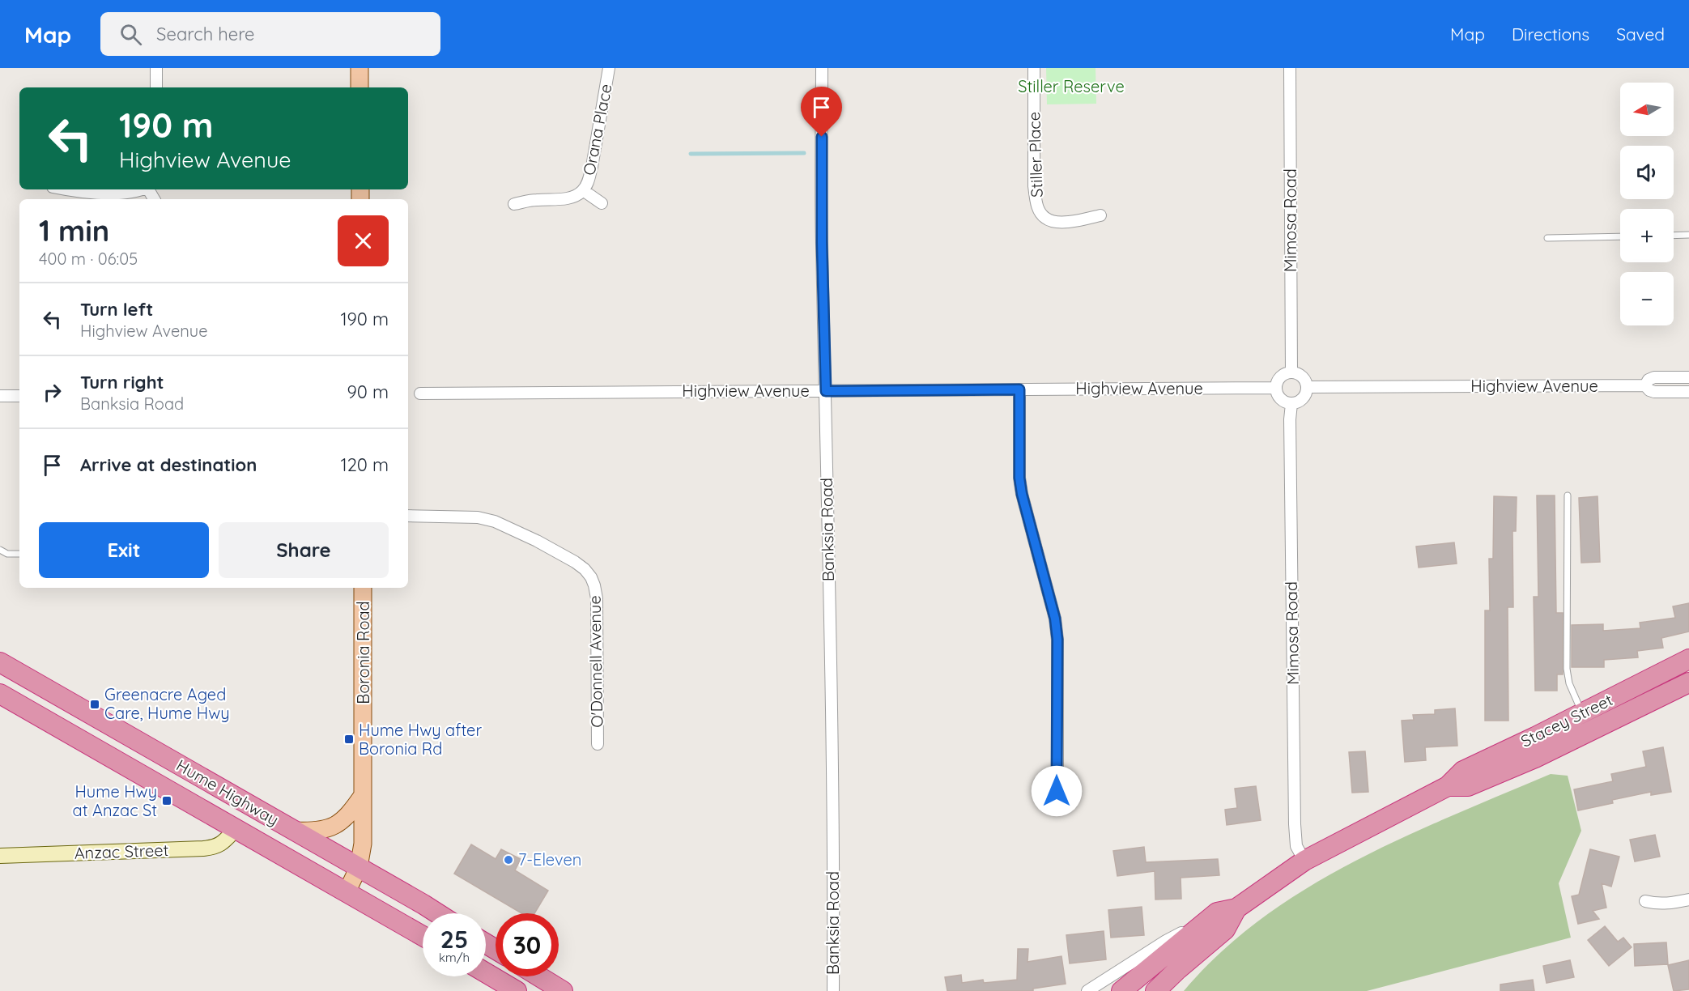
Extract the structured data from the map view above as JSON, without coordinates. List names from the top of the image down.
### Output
{
  "streets": {
    "highway": ["Stacey Street", "Hume Highway"],
    "main road": ["Boronia Road"],
    "street": [
      "Orana Place",
      "Stiller Place",
      "Mimosa Road",
      "Highview Avenue",
      "Banksia Road",
      "O'Donnell Avenue",
      "Anzac Street"
    ]
  },
  "crossings": [
    ["Mimosa Road", "Highview Avenue"],
    ["Mimosa Road", "Stacey Street"],
    ["Highview Avenue", "Banksia Road"],
    ["Boronia Road", "Hume Highway"],
    ["Hume Highway", "Anzac Street"]
  ],
  "parks": ["Stiller Reserve"],
  "places": {
    "transit": ["Greenacre Aged Care, Hume Hwy", "Hume Hwy after Boronia Rd", "Hume Hwy at Anzac St"],
    "other": ["7-Eleven"]
  },
  "north": "left",
  "page": {
    "header": "Map",
    "search": "Search here",
    "nav": ["Map", "Directions", "Saved"],
    "map_buttons": ["+", "−"],
    "turn": ["190 m", "Highview Avenue"],
    "heading": ["1 min", "400 m · 06:05"],
    "list": [
      {
        "name": "Turn left",
        "note": "Highview Avenue",
        "value": "190 m"
      },
      {
        "name": "Turn right",
        "note": "Banksia Road",
        "value": "90 m"
      },
      {
        "name": "Arrive at destination",
        "value": "120 m"
      }
    ],
    "buttons": ["Exit", "Share"],
    "speed": "25 km/h",
    "limit": "30"
  }
}
